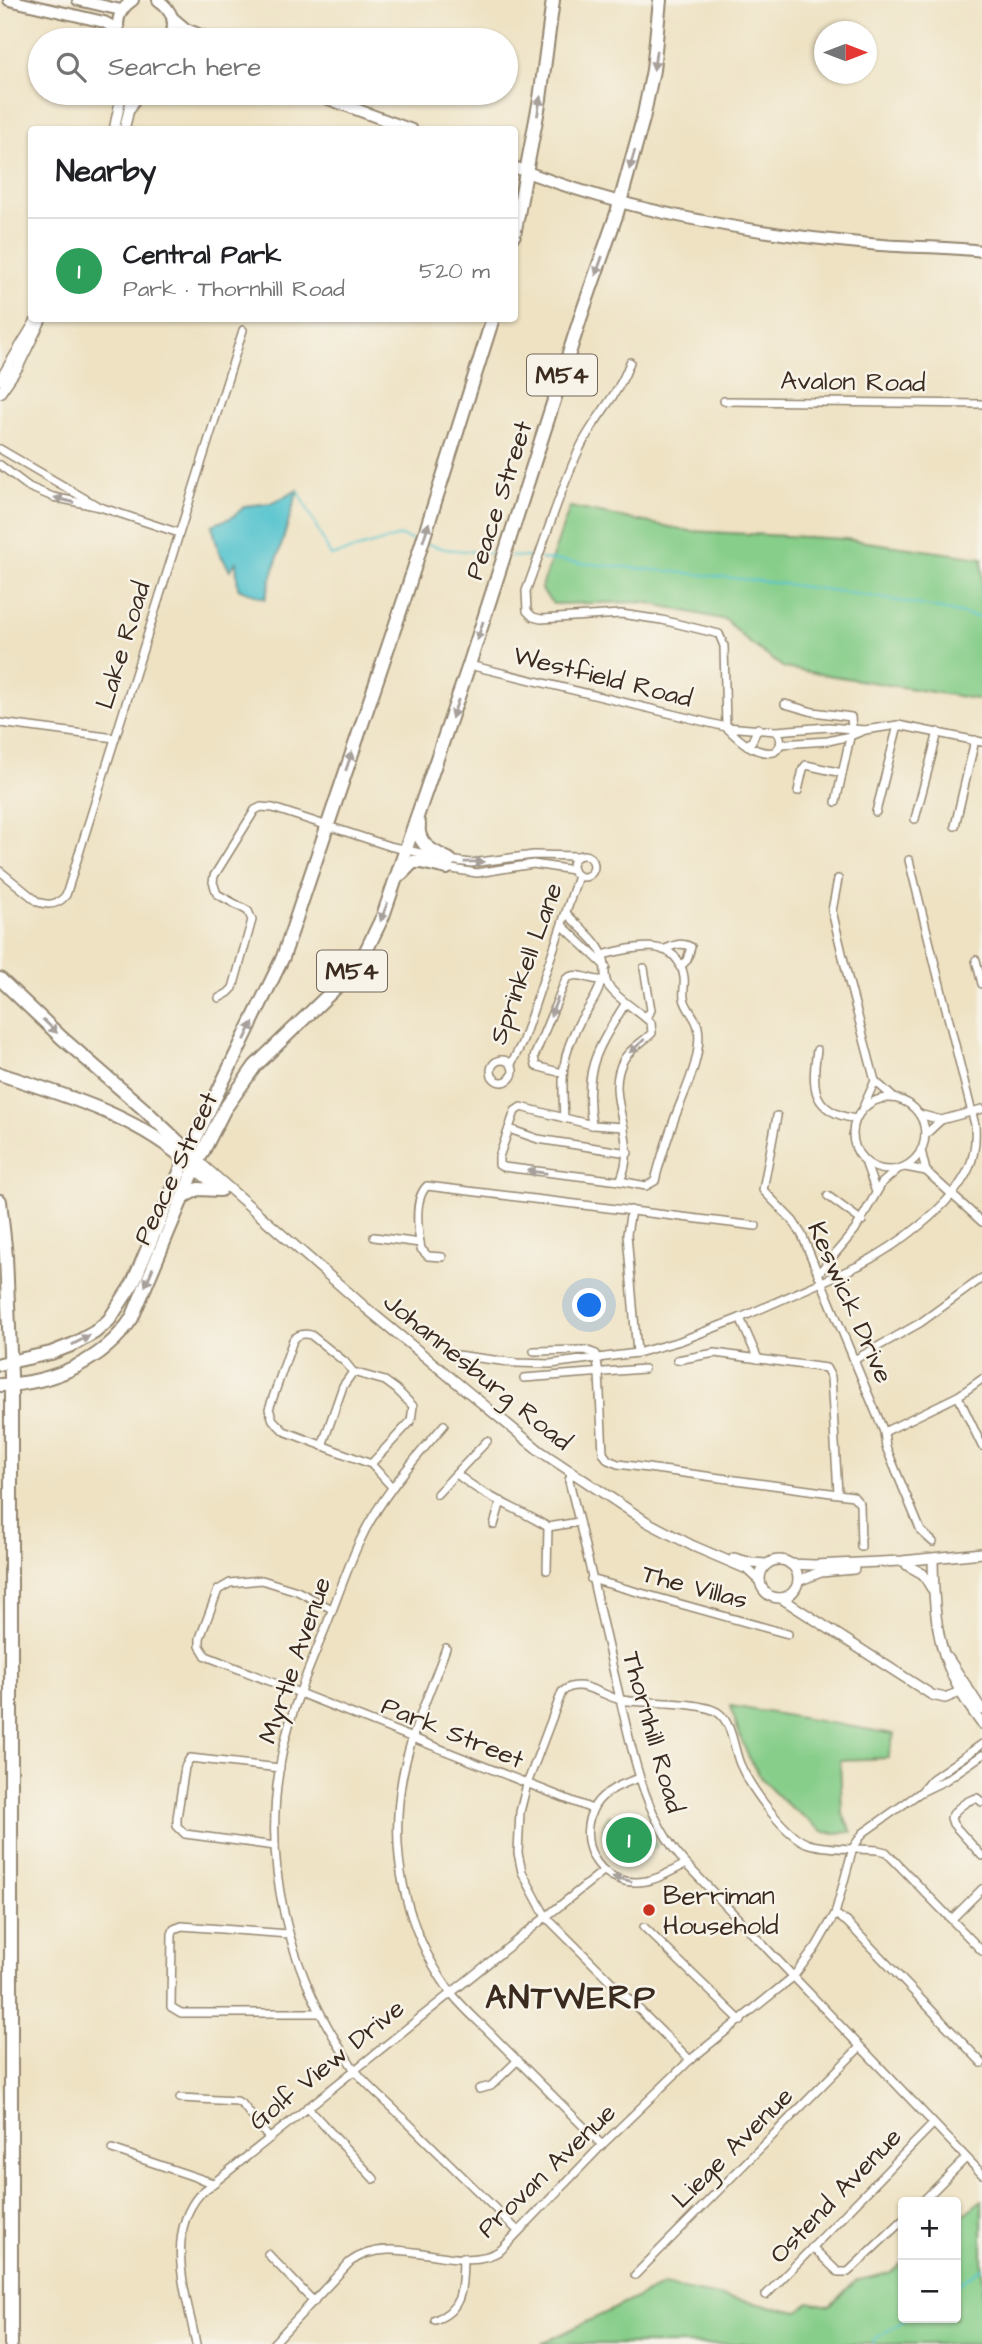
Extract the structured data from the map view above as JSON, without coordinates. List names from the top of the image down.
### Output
{
  "streets": {
    "main road": ["M54", "Peace Street"],
    "street": [
      "Avalon Road",
      "Lake Road",
      "Westfield Road",
      "Sprinkell Lane",
      "Keswick Drive",
      "Johannesburg Road",
      "The Villas",
      "Myrtle Avenue",
      "Park Street",
      "Thornhill Road",
      "Golf View Drive",
      "Liege Avenue",
      "Provan Avenue",
      "Ostend Avenue"
    ]
  },
  "crossings": [
    ["Peace Street", "Westfield Road"],
    ["Peace Street", "Sprinkell Lane"],
    ["Peace Street", "Johannesburg Road"],
    ["Johannesburg Road", "Thornhill Road"],
    ["The Villas", "Thornhill Road"],
    ["Myrtle Avenue", "Park Street"],
    ["Myrtle Avenue", "Golf View Drive"],
    ["Myrtle Avenue", "Provan Avenue"],
    ["Thornhill Road", "Liege Avenue"],
    ["Thornhill Road", "Provan Avenue"],
    ["Thornhill Road", "Ostend Avenue"]
  ],
  "districts": ["ANTWERP"],
  "places": ["Berriman Household"],
  "north": "right",
  "page": {
    "search": "Search here",
    "heading": "Nearby",
    "list": [
      {
        "mark": "1",
        "name": "Central Park",
        "note": "Park · Thornhill Road",
        "value": "520 m"
      }
    ],
    "pins": "1",
    "map_buttons": ["+", "−"]
  }
}
